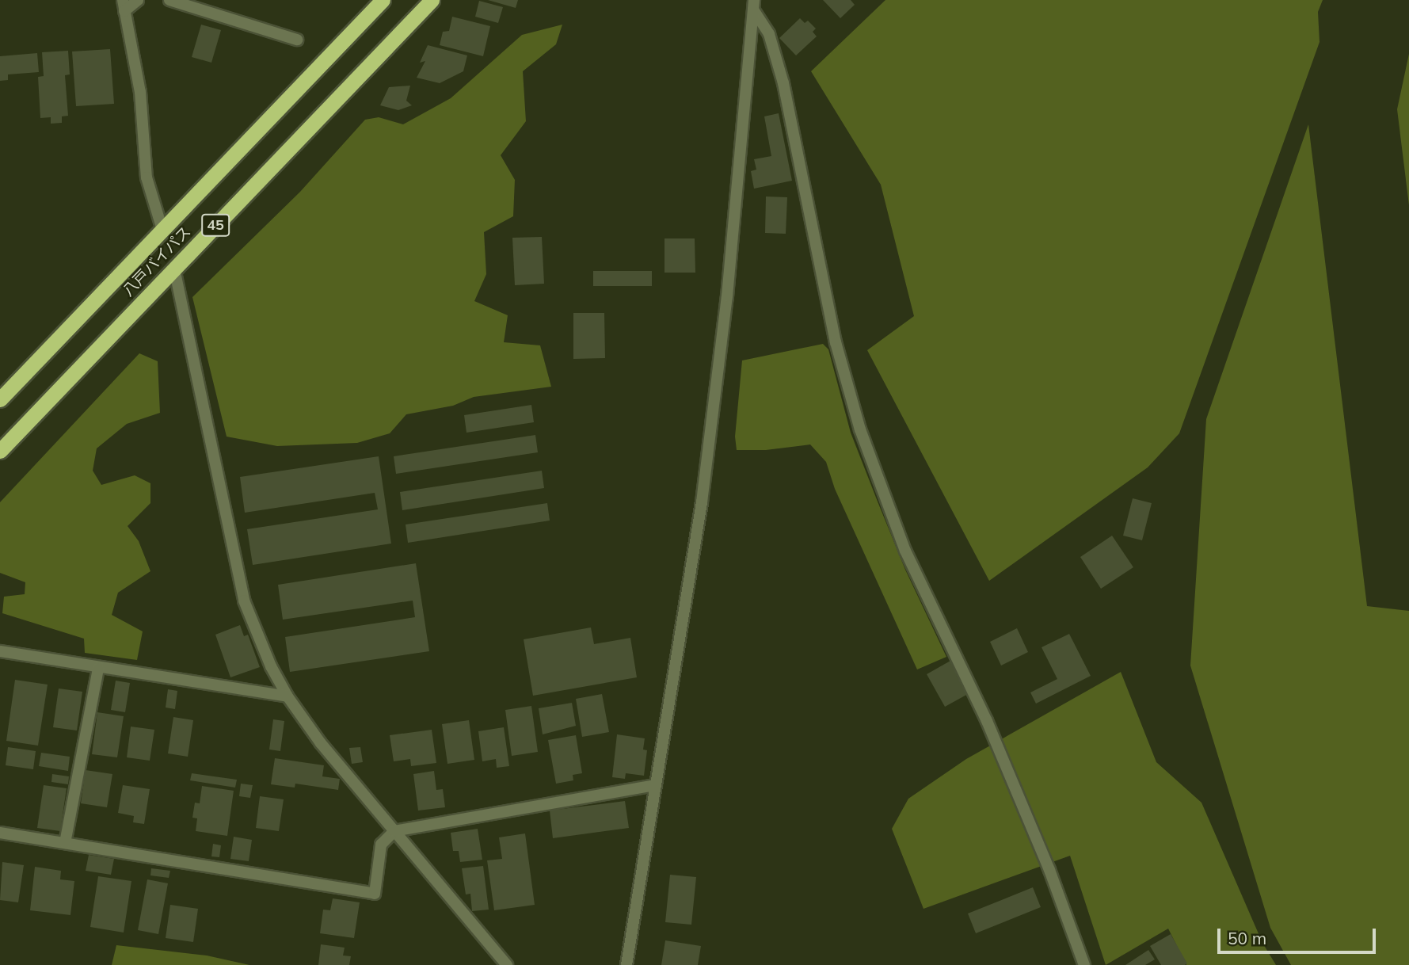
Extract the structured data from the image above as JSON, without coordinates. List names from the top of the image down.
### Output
{
  "streets": {
    "highway": ["45", "八戸バイパス"]
  },
  "scale_bar": "50 m"
}
